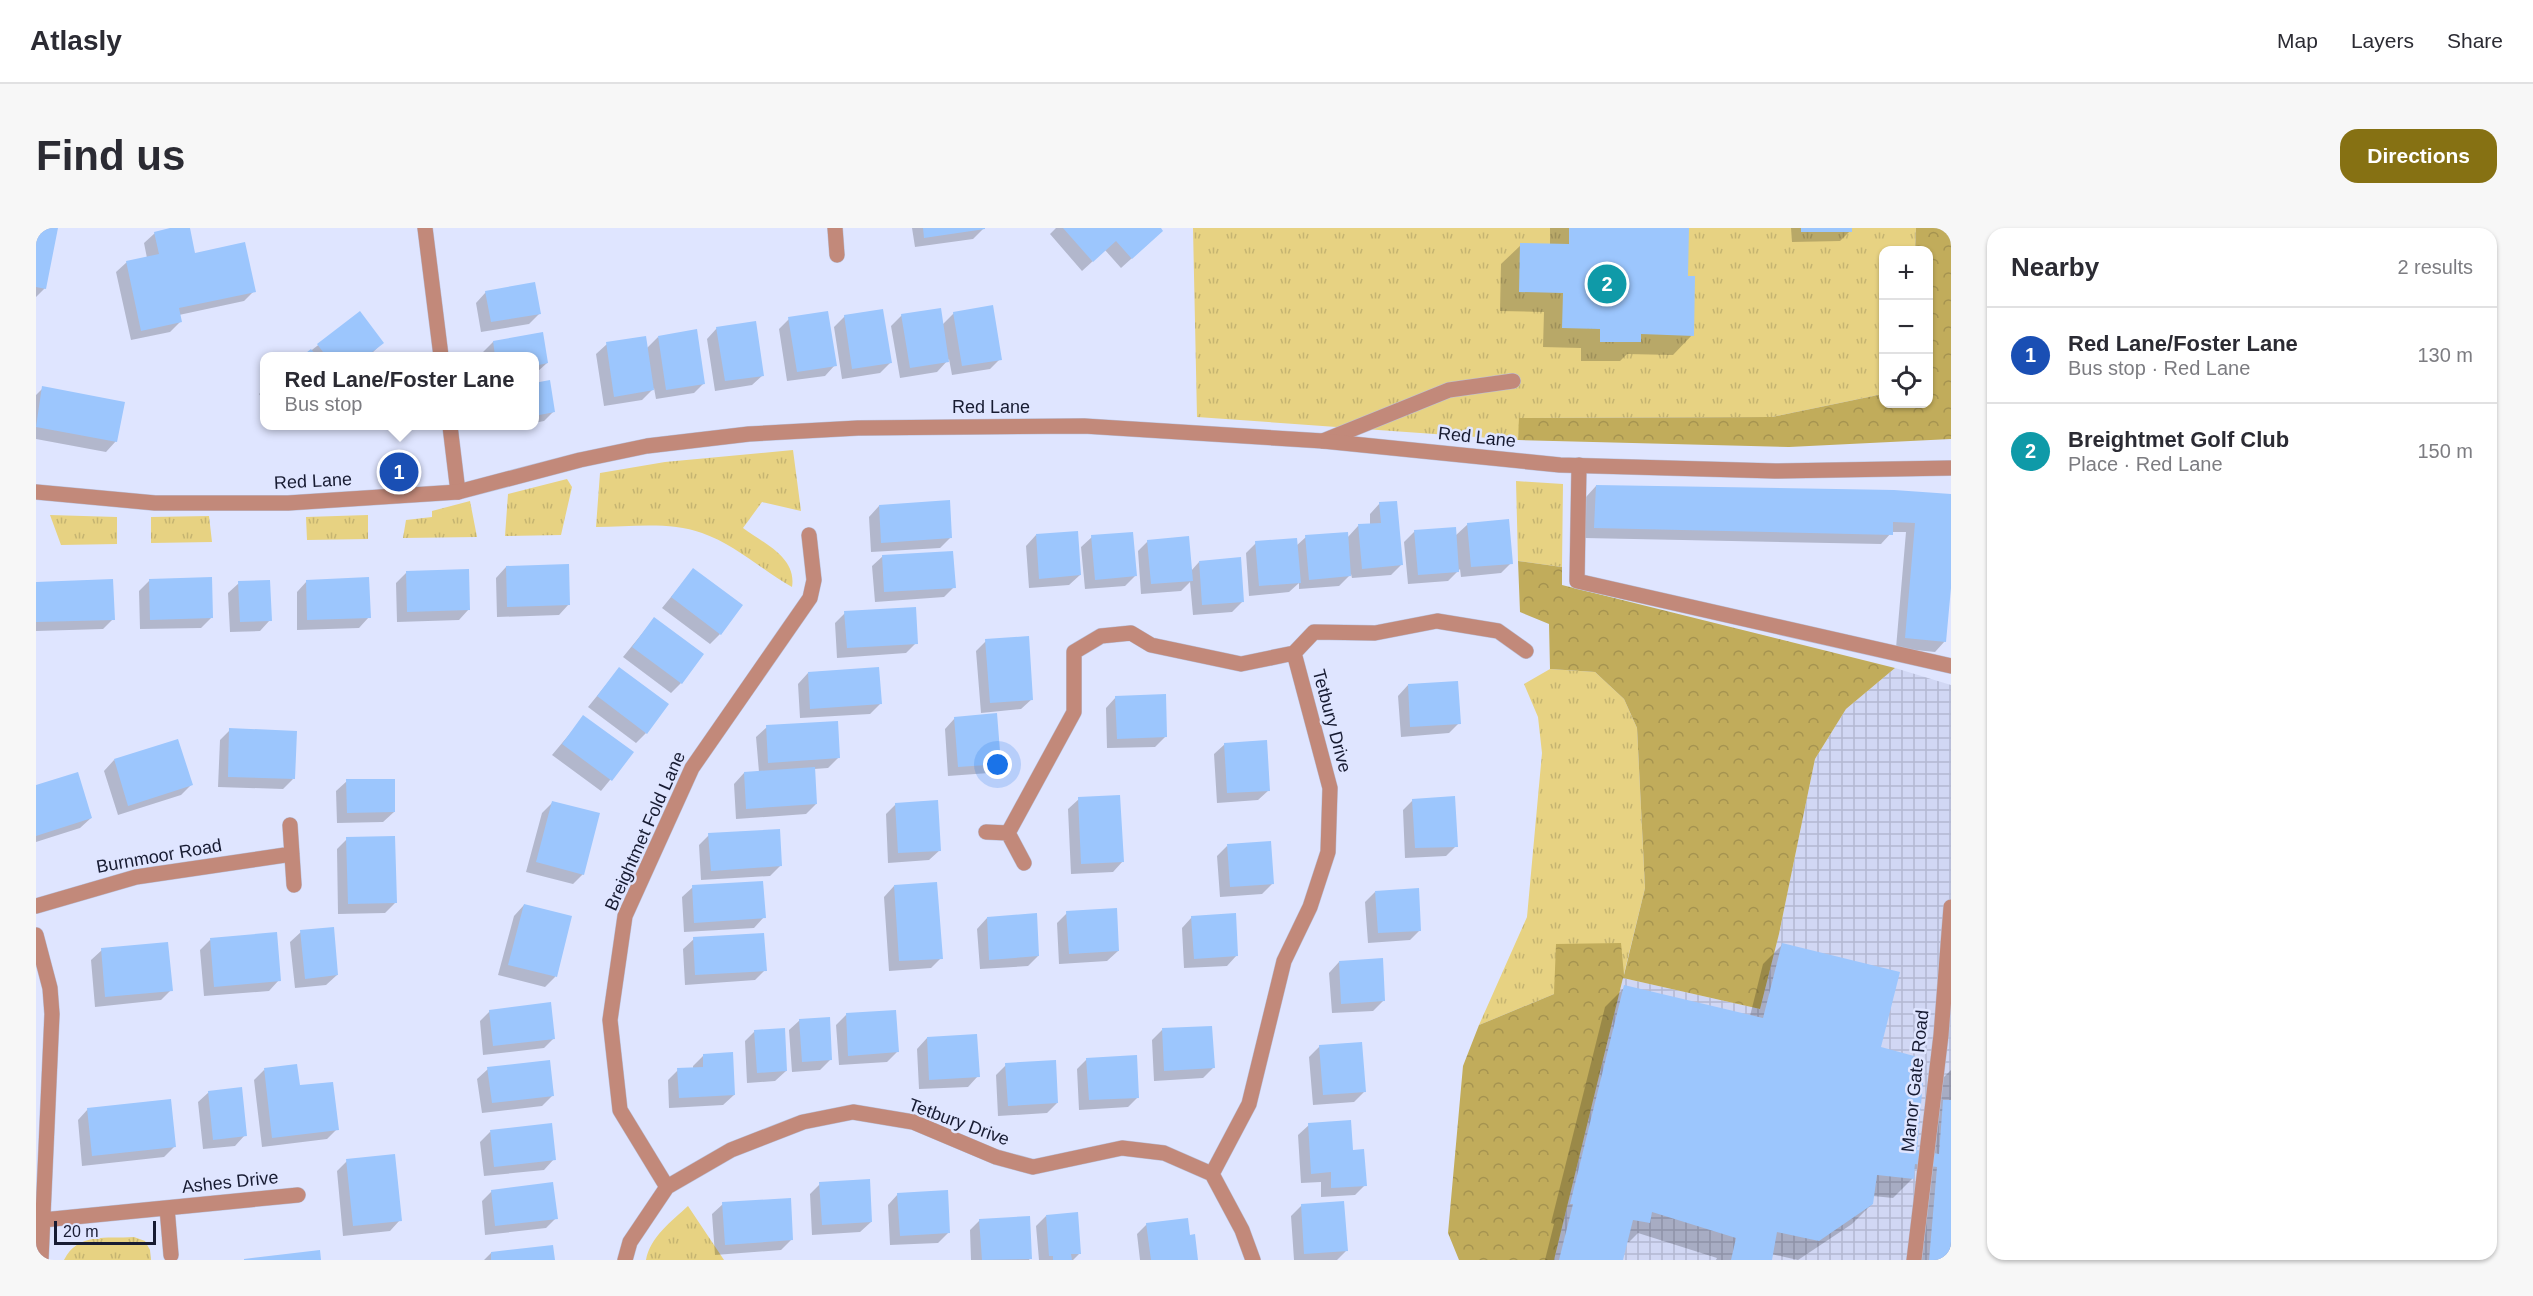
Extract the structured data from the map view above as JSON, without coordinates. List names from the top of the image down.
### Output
{
  "streets": {
    "street": [
      "Red Lane",
      "Tetbury Drive",
      "Breightmet Fold Lane",
      "Burnmoor Road",
      "Manor Gate Road",
      "Ashes Drive"
    ]
  },
  "crossings": [
    ["Tetbury Drive", "Breightmet Fold Lane"]
  ],
  "scale_bar": "20 m",
  "page": {
    "header": "Atlasly",
    "nav": ["Map", "Layers", "Share"],
    "buttons": "Directions",
    "title": "Find us",
    "heading": ["Nearby", "2 results"],
    "map_buttons": ["+", "−"],
    "pins": ["2", "1"],
    "list": [
      {
        "mark": "1",
        "name": "Red Lane/Foster Lane",
        "note": "Bus stop · Red Lane",
        "value": "130 m"
      },
      {
        "mark": "2",
        "name": "Breightmet Golf Club",
        "note": "Place · Red Lane",
        "value": "150 m"
      }
    ],
    "popup": ["Red Lane/Foster Lane", "Bus stop"],
    "scale": "20 m"
  }
}
